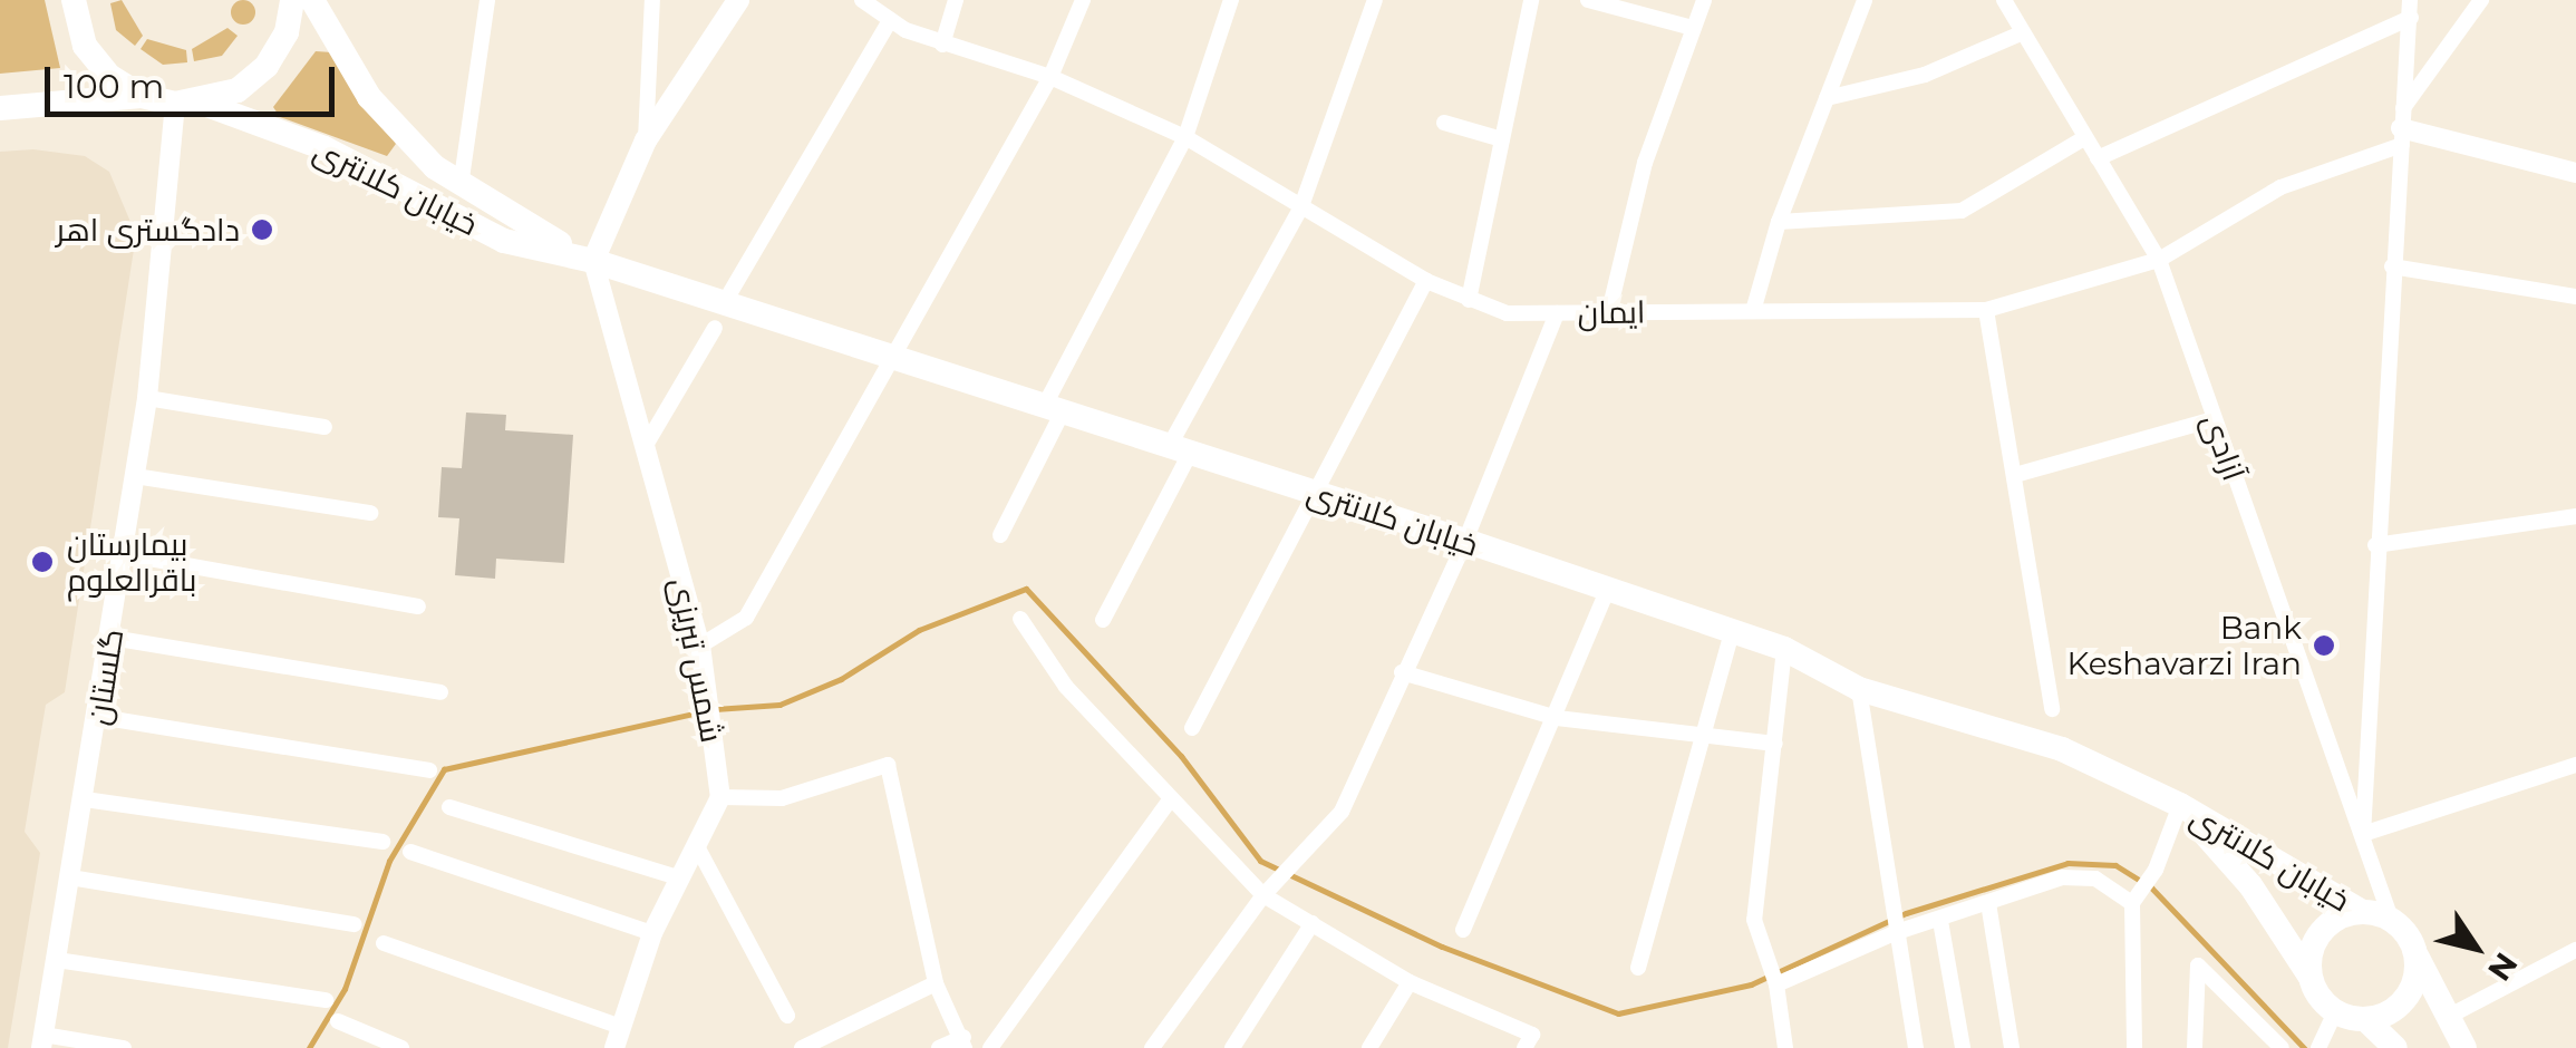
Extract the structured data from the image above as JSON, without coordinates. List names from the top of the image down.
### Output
{
  "streets": {
    "main road": ["خیابان کلانتری"],
    "street": [
      "ایمان",
      "آزادی",
      "شمس تبریزی",
      "گلستان"
    ]
  },
  "crossings": [
    ["خیابان کلانتری", "آزادی"],
    ["خیابان کلانتری", "شمس تبریزی"],
    ["خیابان کلانتری", "گلستان"],
    ["ایمان", "آزادی"]
  ],
  "places": ["دادگستری اهر", "بیمارستان باقرالعلوم", "Bank Keshavarzi Iran"],
  "scale_bar": "100 m",
  "north": "bottom right"
}
